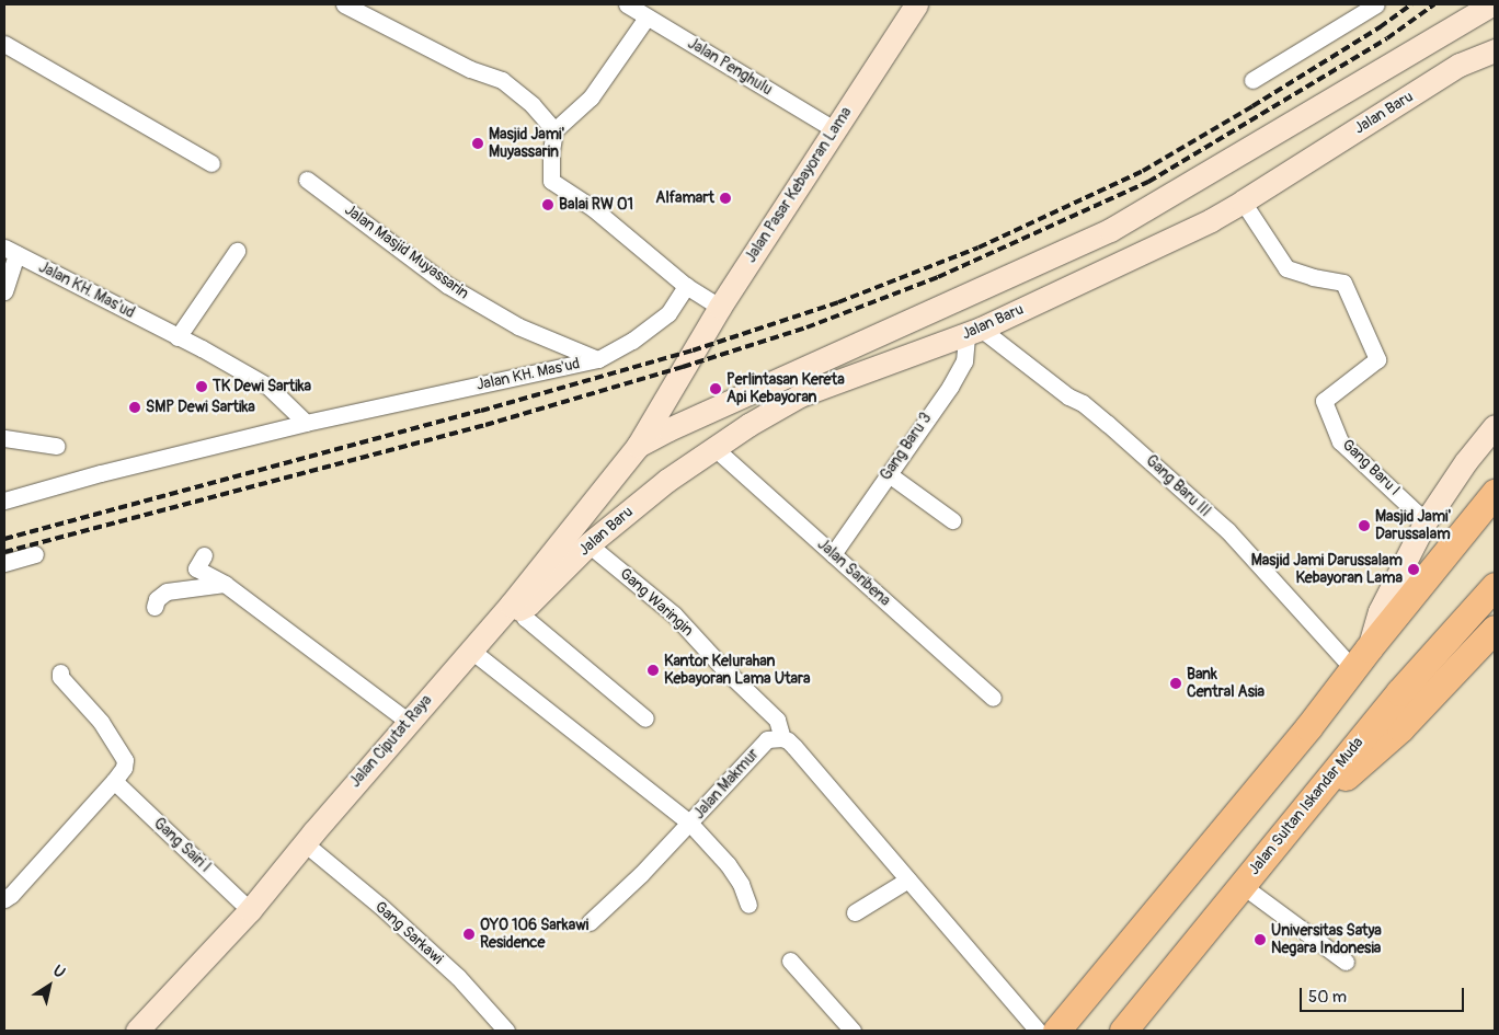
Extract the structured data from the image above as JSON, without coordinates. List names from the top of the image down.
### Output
{
  "streets": {
    "highway": ["Jalan Sultan Iskandar Muda"],
    "main road": ["Jalan Baru", "Jalan Pasar Kebayoran Lama", "Jalan Ciputat Raya"],
    "street": [
      "Jalan Penghulu",
      "Jalan Masjid Muyassarin",
      "Jalan KH. Mas'ud",
      "Gang Baru 3",
      "Gang Baru I",
      "Gang Baru III",
      "Jalan Saribena",
      "Gang Waringin",
      "Jalan Makmur",
      "Gang Sairi I",
      "Gang Sarkawi"
    ]
  },
  "crossings": [
    ["Jalan Penghulu", "Jalan Pasar Kebayoran Lama"],
    ["Jalan Baru", "Gang Baru 3"],
    ["Jalan Baru", "Gang Baru I"],
    ["Jalan Baru", "Gang Baru III"],
    ["Jalan Baru", "Jalan Saribena"],
    ["Jalan Baru", "Gang Waringin"],
    ["Jalan Baru", "Jalan Ciputat Raya"],
    ["Jalan Pasar Kebayoran Lama", "Jalan Ciputat Raya"],
    ["Jalan Masjid Muyassarin", "Jalan KH. Mas'ud"],
    ["Gang Baru 3", "Gang Baru III"],
    ["Gang Baru 3", "Jalan Saribena"],
    ["Gang Waringin", "Jalan Makmur"],
    ["Jalan Ciputat Raya", "Jalan Makmur"],
    ["Jalan Ciputat Raya", "Gang Sairi I"],
    ["Jalan Ciputat Raya", "Gang Sarkawi"]
  ],
  "places": [
    "Masjid Jami' Muyassarin",
    "Alfamart",
    "Balai RW 01",
    "TK Dewi Sartika",
    "Perlintasan Kereta Api Kebayoran",
    "SMP Dewi Sartika",
    "Masjid Jami' Darussalam",
    "Masjid Jami Darussalam Kebayoran Lama",
    "Kantor Kelurahan Kebayoran Lama Utara",
    "Bank Central Asia",
    "OYO 106 Sarkawi Residence",
    "Universitas Satya Negara Indonesia"
  ],
  "scale_bar": "50 m",
  "north": "top right"
}
